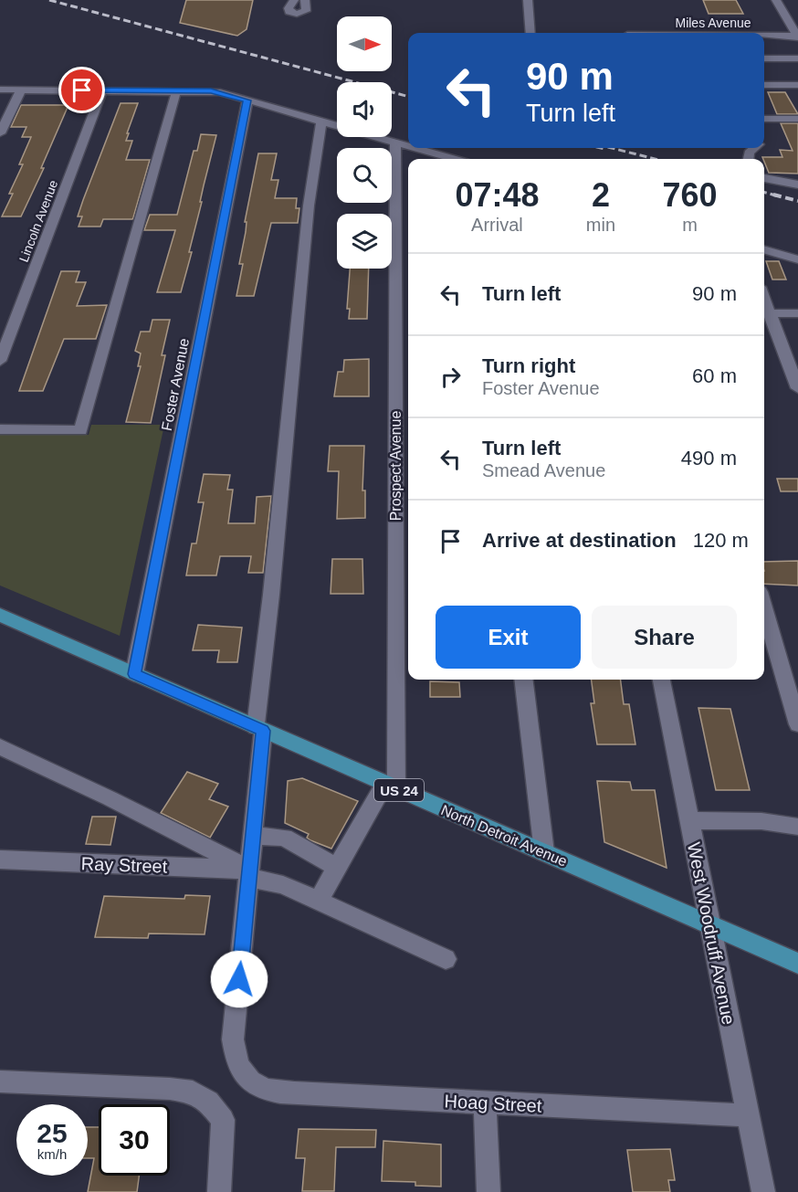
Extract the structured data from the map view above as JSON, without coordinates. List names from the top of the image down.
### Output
{
  "streets": {
    "main road": ["US 24", "North Detroit Avenue"],
    "street": [
      "Miles Avenue",
      "Lincoln Avenue",
      "Foster Avenue",
      "Prospect Avenue",
      "Ray Street",
      "West Woodruff Avenue",
      "Hoag Street"
    ]
  },
  "crossings": [
    ["Foster Avenue", "North Detroit Avenue"],
    ["Prospect Avenue", "North Detroit Avenue"],
    ["North Detroit Avenue", "West Woodruff Avenue"],
    ["Ray Street", "Hoag Street"],
    ["West Woodruff Avenue", "Hoag Street"]
  ],
  "north": "right",
  "page": {
    "turn": ["90 m", "Turn left"],
    "eta": [
      "07:48",
      "Arrival",
      "2",
      "min",
      "760",
      "m"
    ],
    "list": [
      {
        "name": "Turn left",
        "value": "90 m"
      },
      {
        "name": "Turn right",
        "note": "Foster Avenue",
        "value": "60 m"
      },
      {
        "name": "Turn left",
        "note": "Smead Avenue",
        "value": "490 m"
      },
      {
        "name": "Arrive at destination",
        "value": "120 m"
      }
    ],
    "buttons": ["Exit", "Share"],
    "speed": "25 km/h",
    "limit": "30"
  }
}
